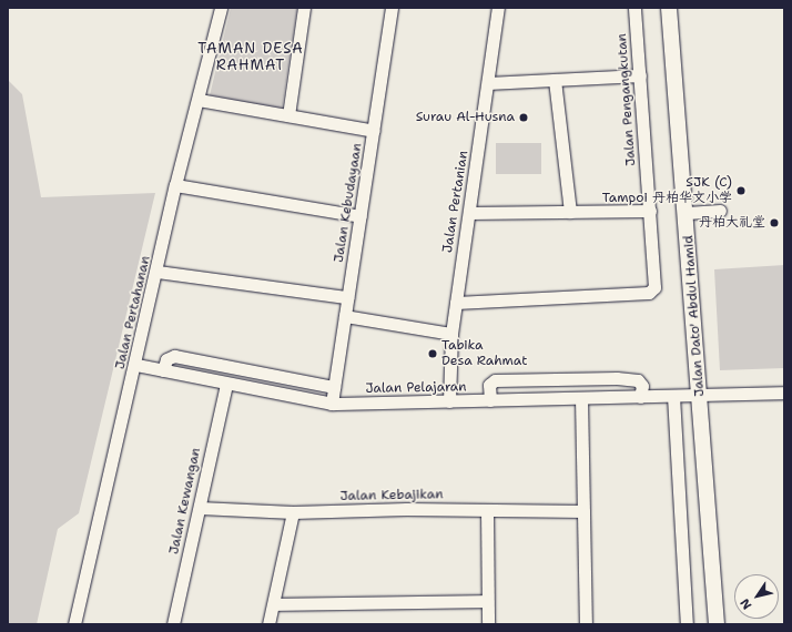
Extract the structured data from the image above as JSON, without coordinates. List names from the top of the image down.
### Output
{
  "streets": {
    "street": [
      "Jalan Pengangkutan",
      "Jalan Pertanian",
      "Jalan Kebudayaan",
      "Jalan Pertahanan",
      "Jalan Dato' Abdul Hamid",
      "Jalan Pelajaran",
      "Jalan Kebajikan",
      "Jalan Kewangan"
    ]
  },
  "crossings": [
    ["Jalan Pengangkutan", "Jalan Pertanian"],
    ["Jalan Pertanian", "Jalan Pelajaran"],
    ["Jalan Kebudayaan", "Jalan Pelajaran"],
    ["Jalan Pertahanan", "Jalan Pelajaran"],
    ["Jalan Dato' Abdul Hamid", "Jalan Pelajaran"],
    ["Jalan Pelajaran", "Jalan Kewangan"],
    ["Jalan Kebajikan", "Jalan Kewangan"]
  ],
  "districts": ["TAMAN DESA RAHMAT"],
  "places": [
    "Surau Al-Husna",
    "SJK (C) Tampoi 丹柏华文小学",
    "丹柏大礼堂",
    "Tabika Desa Rahmat"
  ],
  "north": "bottom left"
}
